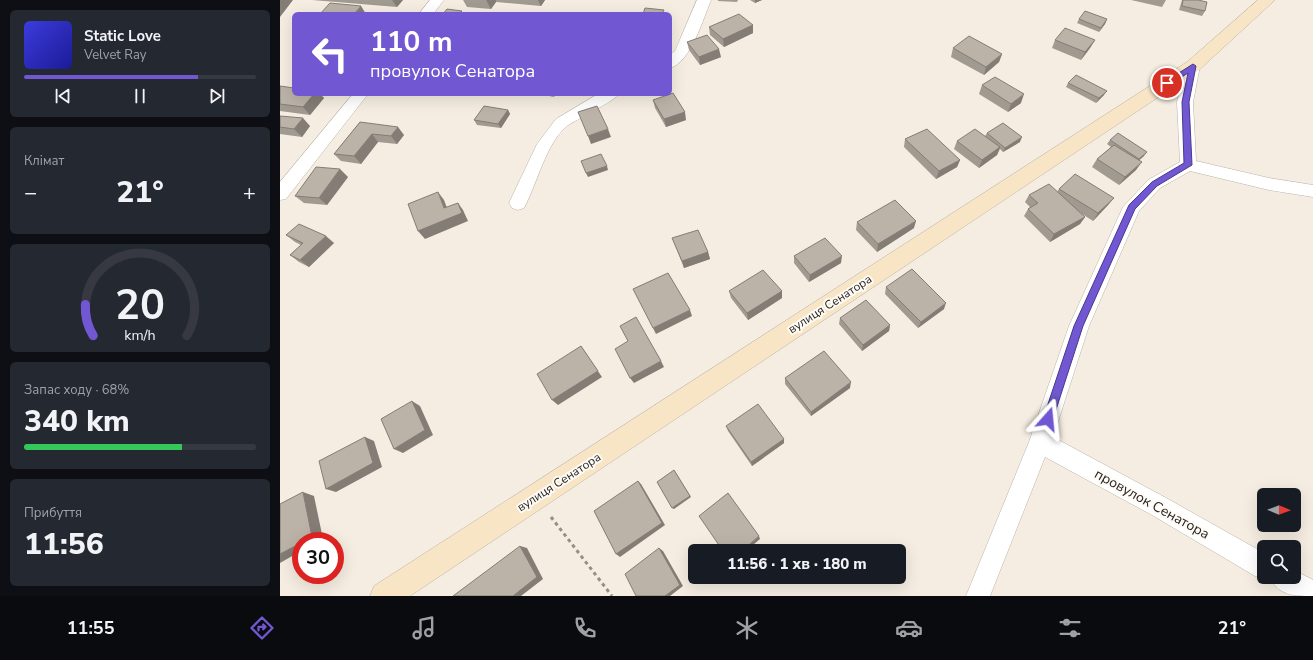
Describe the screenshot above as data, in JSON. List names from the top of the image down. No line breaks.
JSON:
{"streets":{"street":["вулиця Сенатора","провулок Сенатора"]},"north":"right","page":{"turn":["110 m","провулок Сенатора"],"song":["Static Love","Velvet Ray"],"tile":["Клімат",["Запас ходу · 68%","340 km"],["Прибуття","11:56"]],"heat":["−","21°","+"],"limit":"30","trip":"11:56 · 1 хв · 180 m","tabs":["11:55","21°"],"gauge":["20","km/h"]}}
